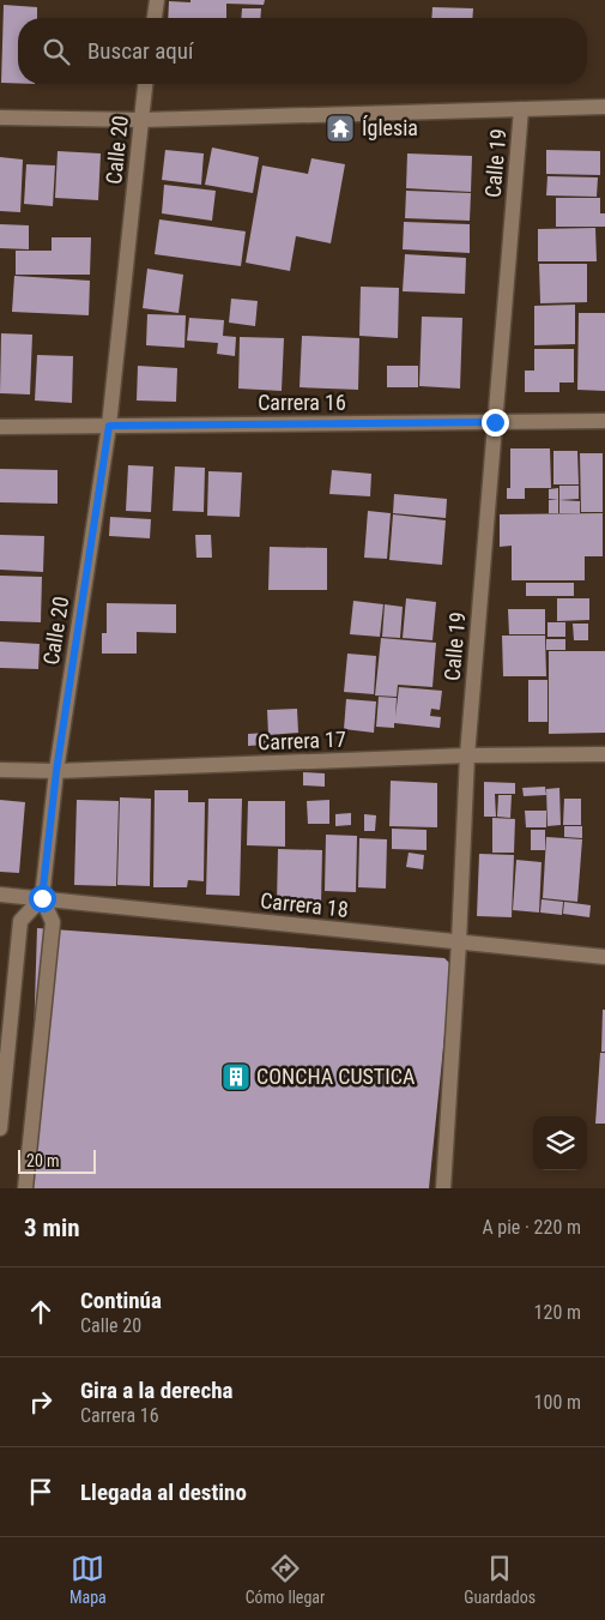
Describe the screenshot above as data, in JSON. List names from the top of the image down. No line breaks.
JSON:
{"streets":{"street":["Calle 20","Calle 19","Carrera 16","Carrera 17","Carrera 18"]},"crossings":[["Calle 20","Carrera 16"],["Calle 20","Carrera 17"],["Calle 20","Carrera 18"],["Calle 19","Carrera 16"],["Calle 19","Carrera 17"],["Calle 19","Carrera 18"]],"places":{"temple":["Íglesia"],"building":["CONCHA CUSTICA"]},"scale_bar":"20 m","page":{"search":"Buscar aquí","scale":"20 m","heading":["3 min","A pie · 220 m"],"list":[["Continúa","Calle 20","120 m"],["Gira a la derecha","Carrera 16","100 m"],"Llegada al destino"],"nav":["Mapa","Cómo llegar","Guardados"]}}
